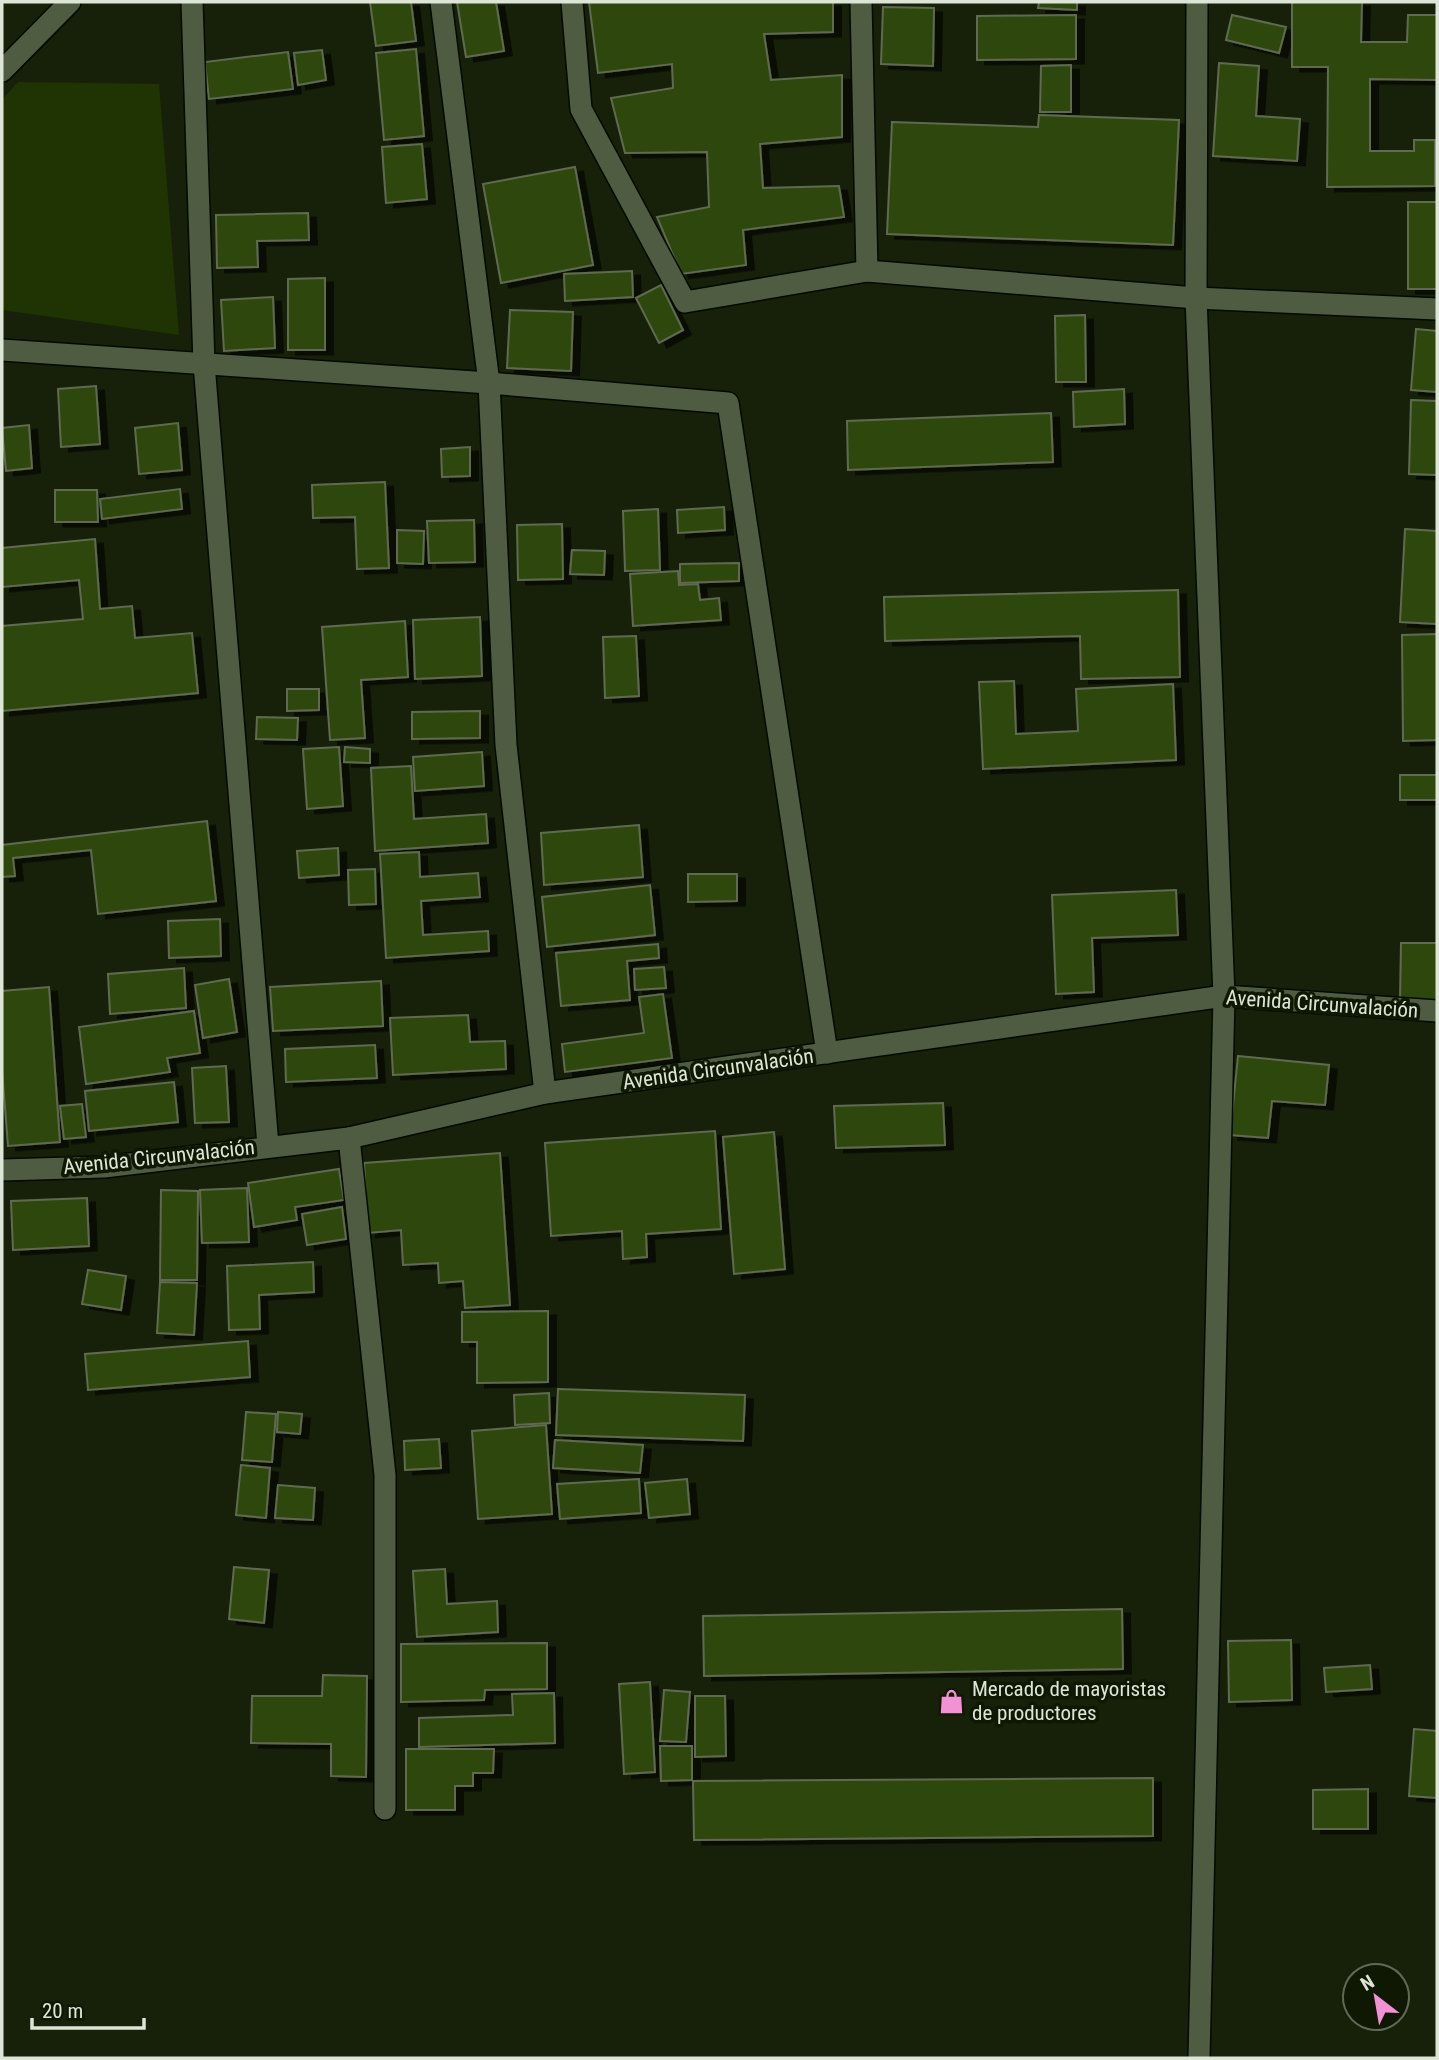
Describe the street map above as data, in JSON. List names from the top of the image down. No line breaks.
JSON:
{"streets":{"street":["Avenida Circunvalación"]},"places":{"shop":["Mercado de mayoristas de productores"]},"scale_bar":"20 m","north":"top left"}
